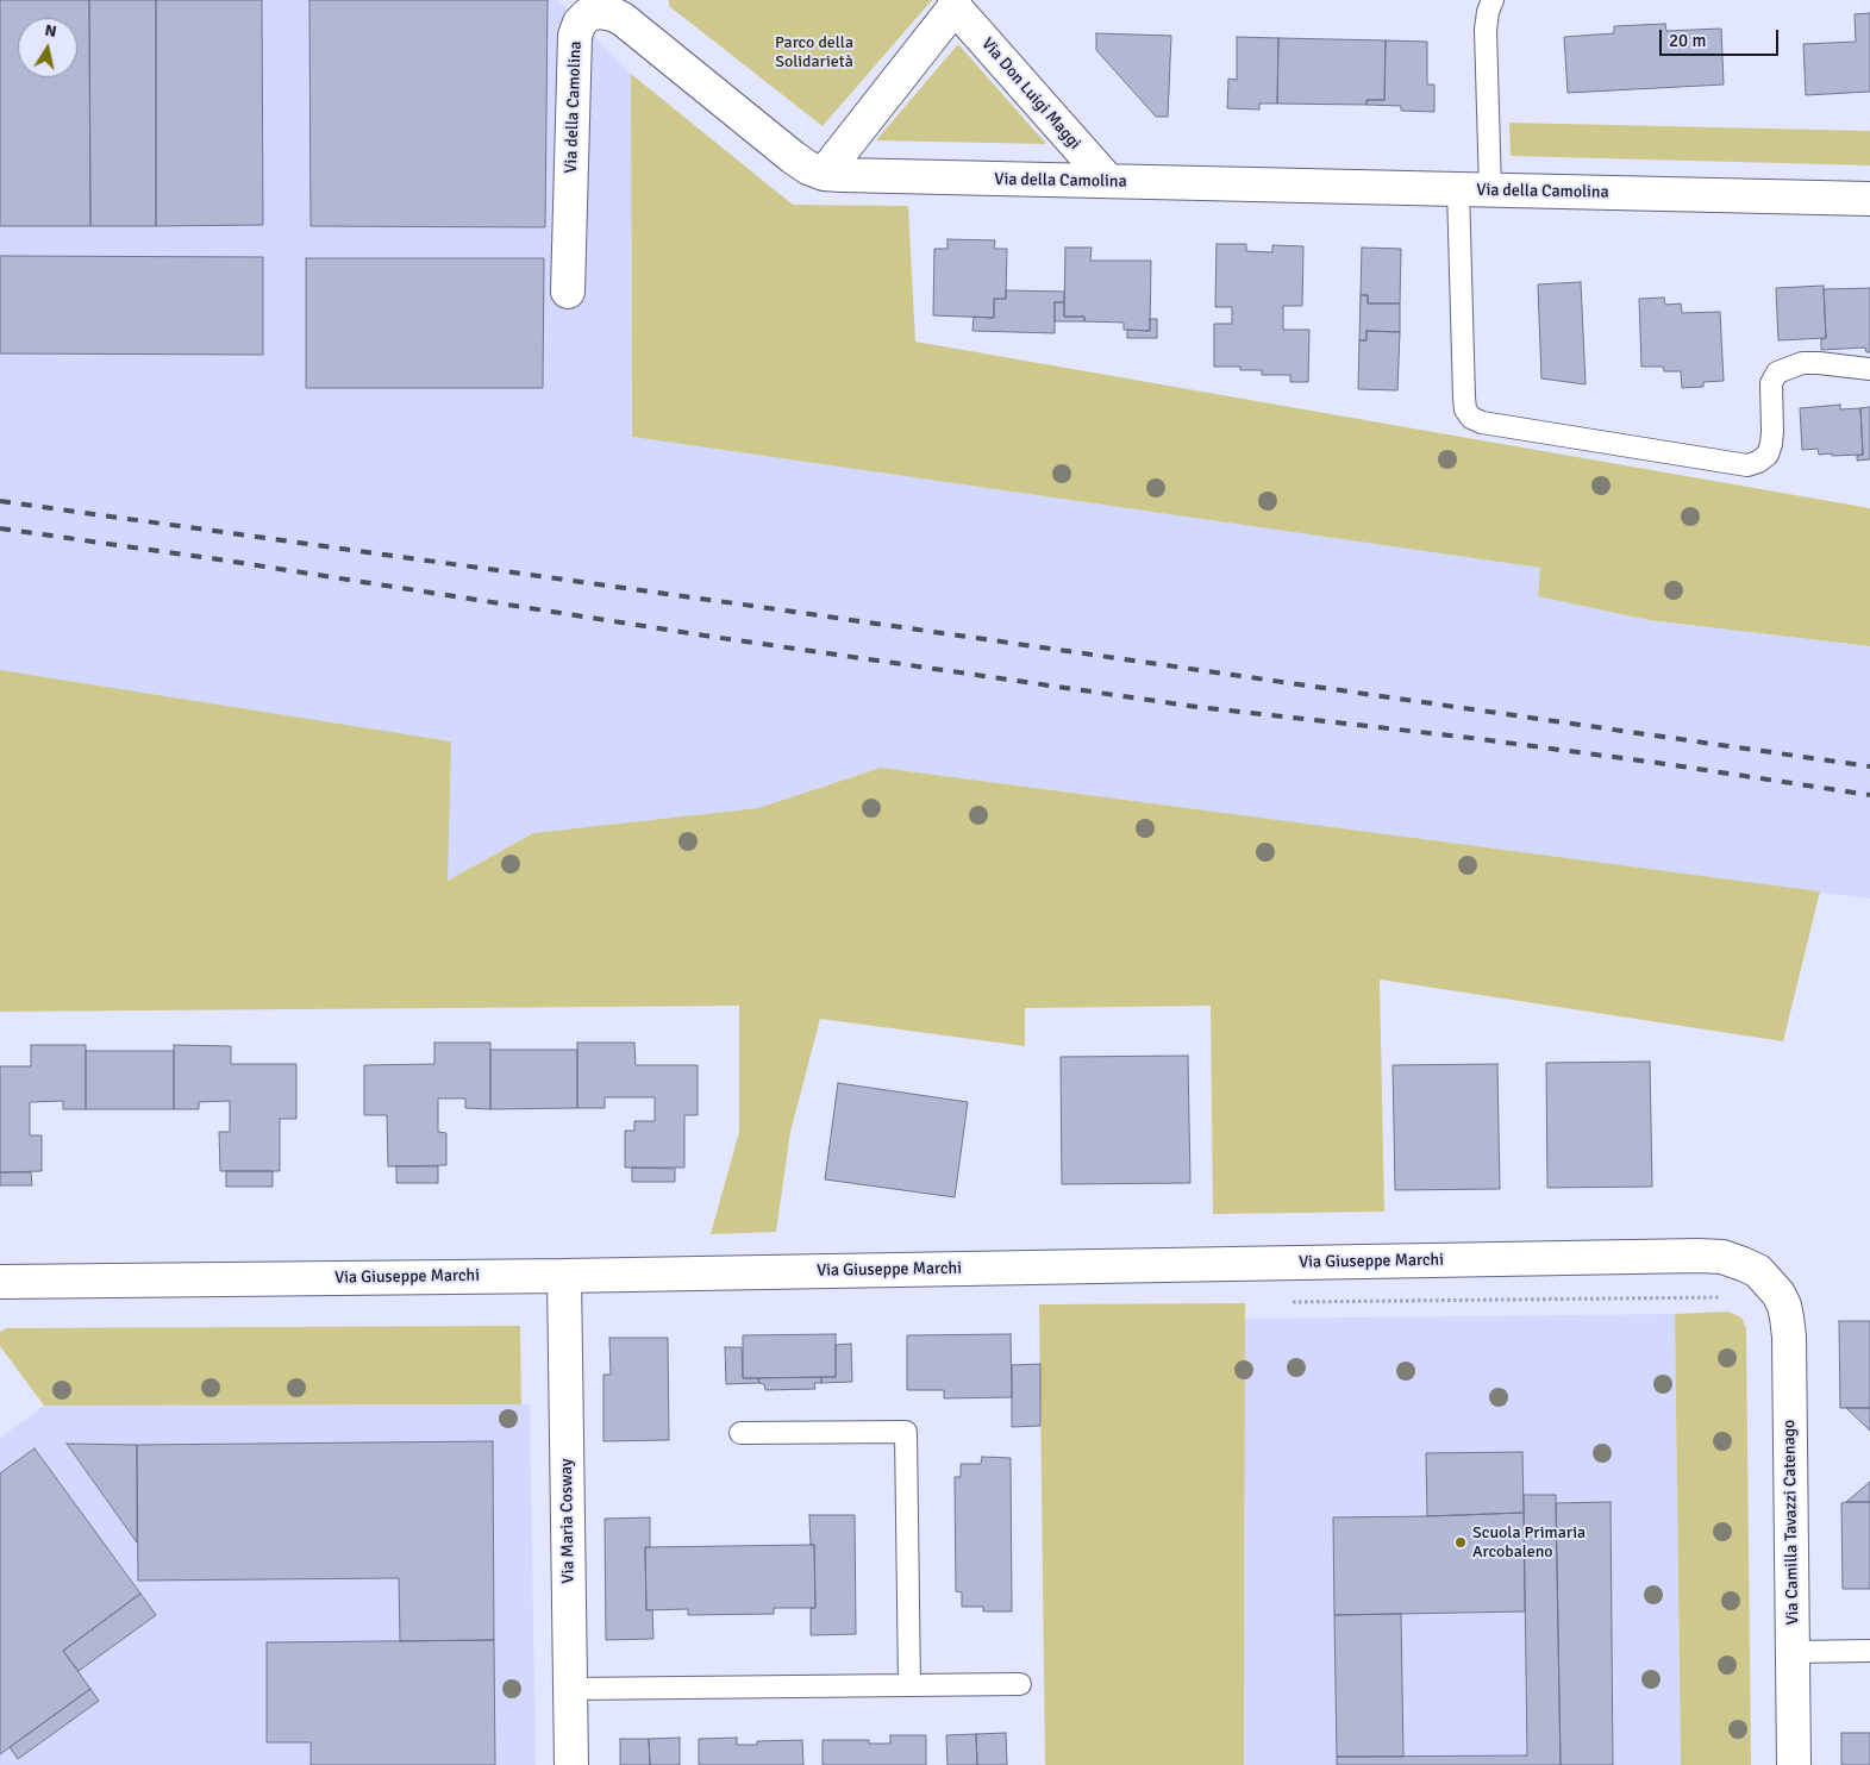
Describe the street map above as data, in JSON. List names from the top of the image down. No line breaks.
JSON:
{"streets":{"street":["Via Don Luigi Maggi","Via della Camolina","Via Giuseppe Marchi","Via Maria Cosway","Via Camilla Tavazzi Catenago"]},"crossings":[["Via Don Luigi Maggi","Via della Camolina"],["Via Giuseppe Marchi","Via Maria Cosway"],["Via Giuseppe Marchi","Via Camilla Tavazzi Catenago"]],"parks":["Parco della Solidarietà"],"places":["Scuola Primaria Arcobaleno"],"scale_bar":"20 m","north":"top"}
